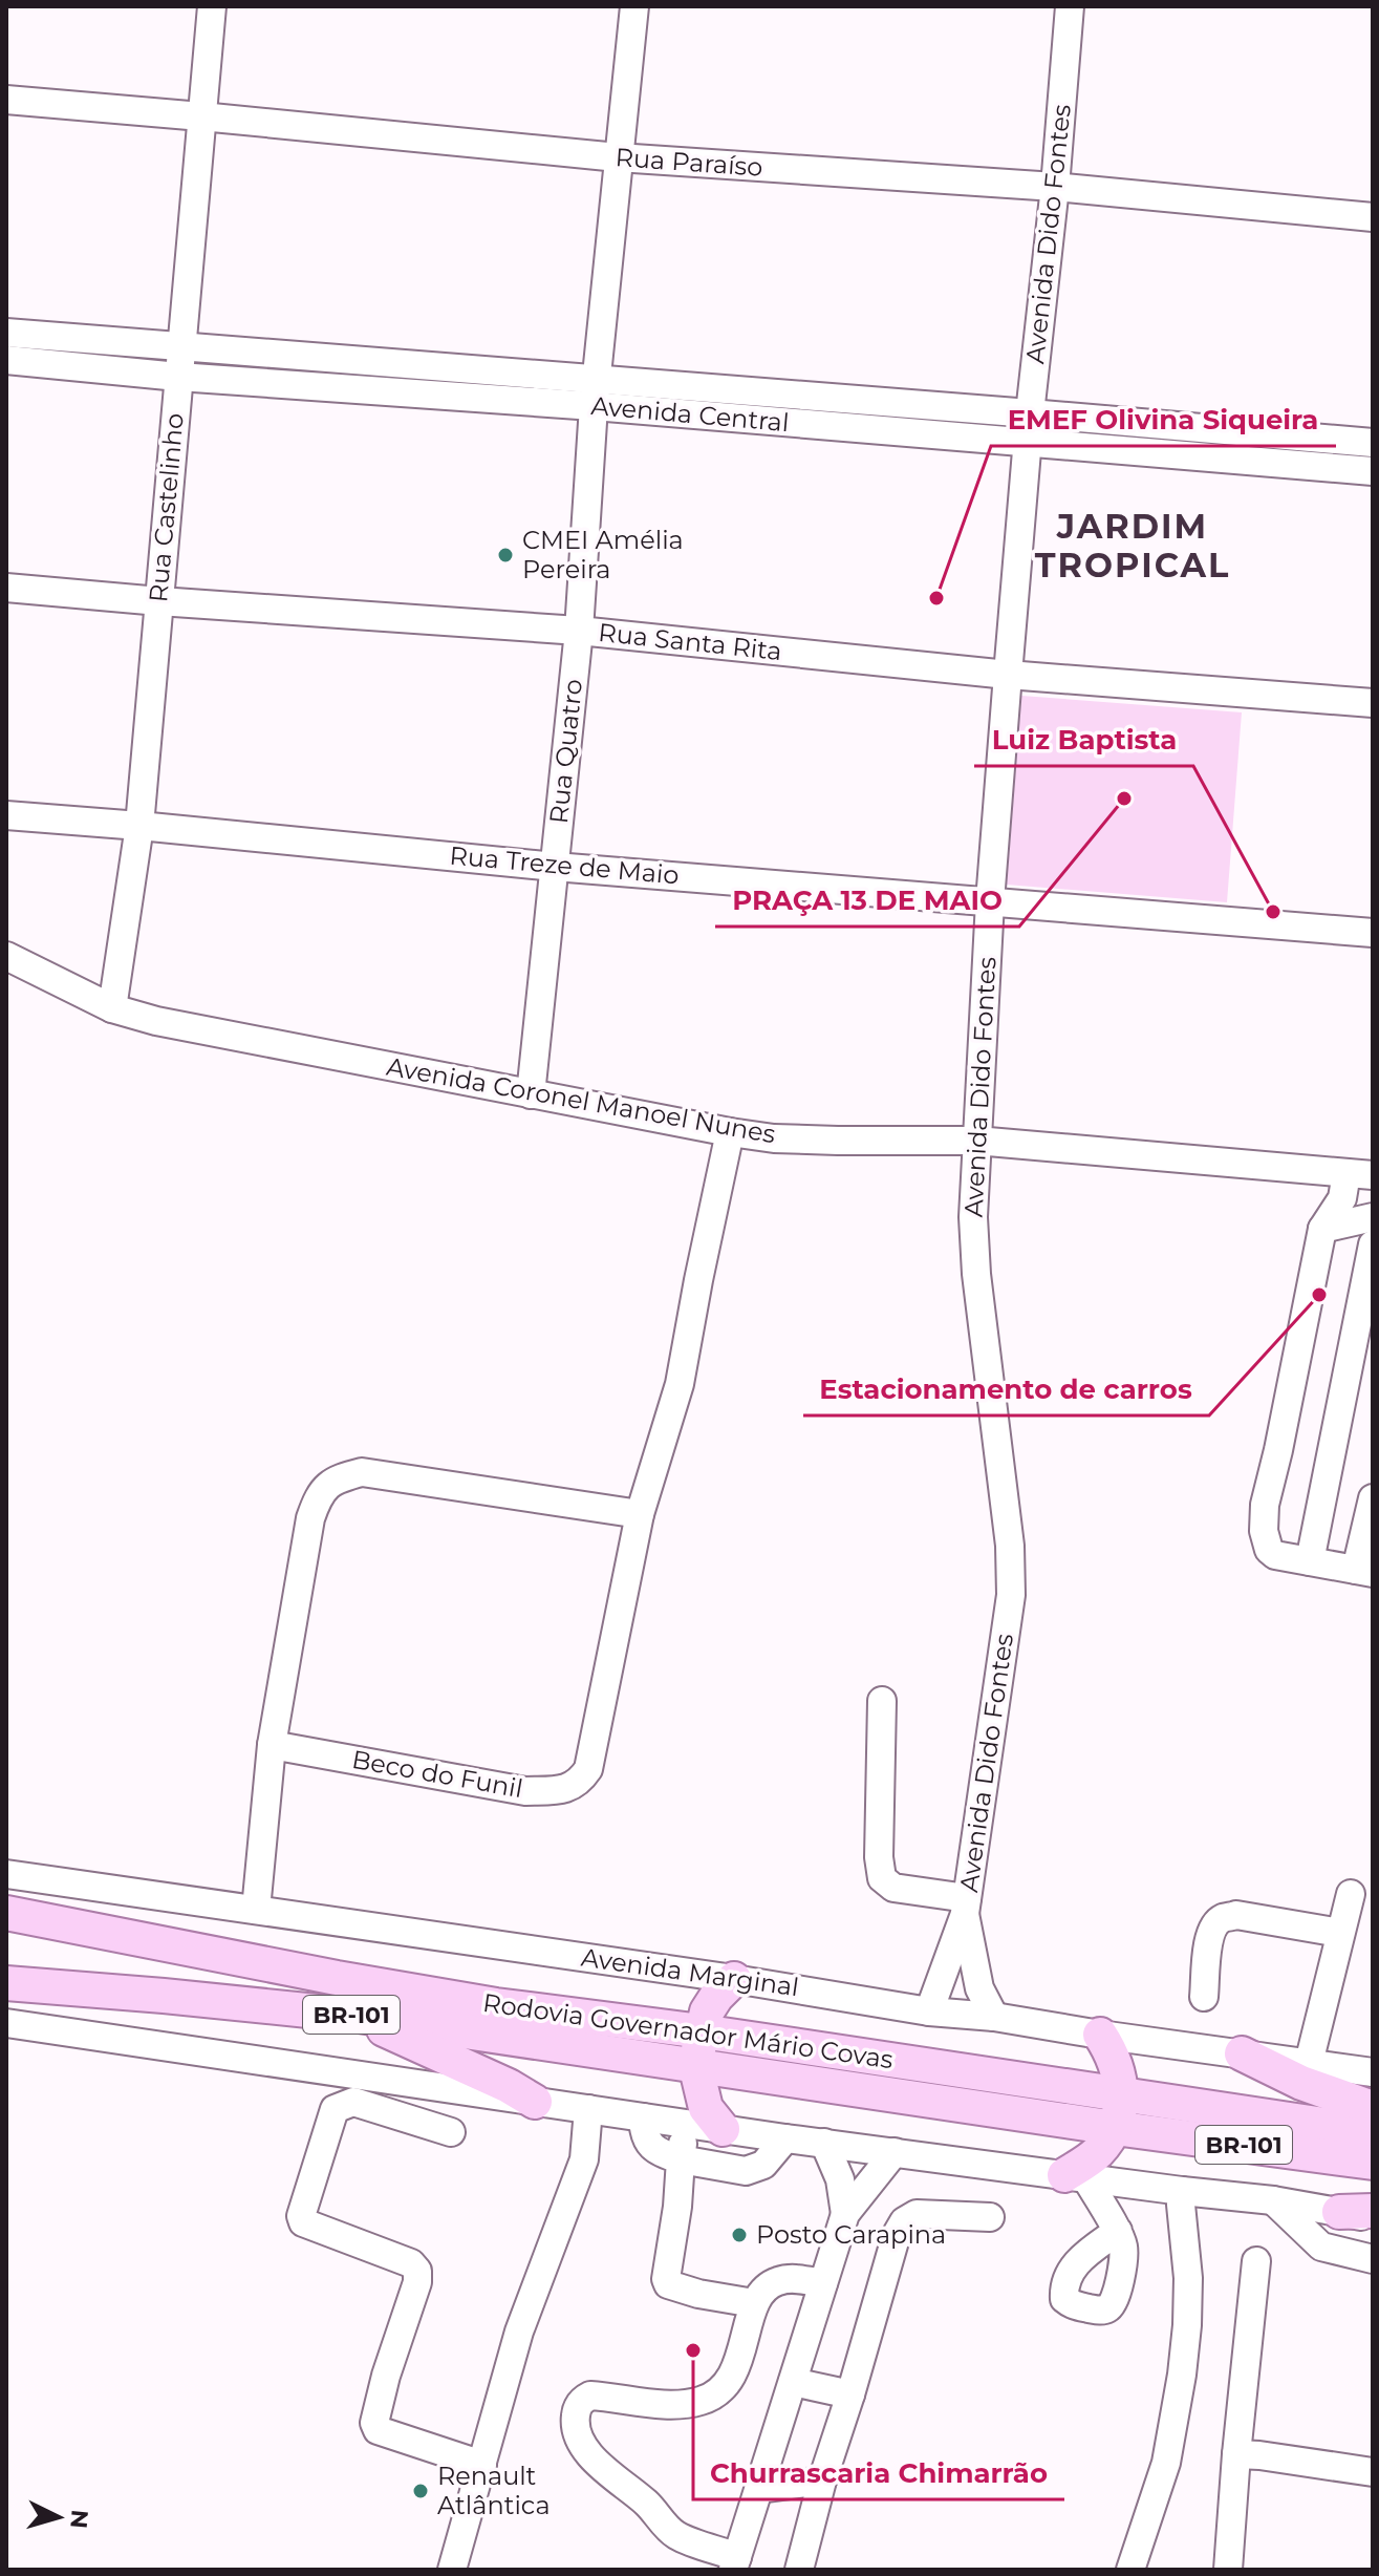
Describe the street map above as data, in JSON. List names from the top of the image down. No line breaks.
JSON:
{"streets":{"main road":["BR-101","Rodovia Governador Mário Covas"],"street":["Rua Paraíso","Avenida Dido Fontes","Avenida Central","Rua Castelinho","Rua Santa Rita","Rua Quatro","Rua Treze de Maio","Avenida Coronel Manoel Nunes","Beco do Funil","Avenida Marginal"]},"crossings":[["Rua Paraíso","Avenida Dido Fontes"],["Rua Paraíso","Rua Castelinho"],["Rua Paraíso","Rua Quatro"],["Avenida Dido Fontes","Avenida Central"],["Avenida Dido Fontes","Rua Santa Rita"],["Avenida Dido Fontes","Rua Treze de Maio"],["Avenida Dido Fontes","Avenida Coronel Manoel Nunes"],["Avenida Dido Fontes","Avenida Marginal"],["Avenida Central","Rua Castelinho"],["Avenida Central","Rua Quatro"],["Rua Castelinho","Rua Santa Rita"],["Rua Castelinho","Rua Treze de Maio"],["Rua Castelinho","Avenida Coronel Manoel Nunes"],["Rua Santa Rita","Rua Quatro"],["Rua Quatro","Rua Treze de Maio"],["Rua Quatro","Avenida Coronel Manoel Nunes"],["Avenida Coronel Manoel Nunes","Beco do Funil"]],"districts":["JARDIM TROPICAL"],"places":["CMEI Amélia Pereira","EMEF Olivina Siqueira","PRAÇA 13 DE MAIO","Luiz Baptista","Estacionamento de carros","Posto Carapina","Churrascaria Chimarrão","Renault Atlântica"],"north":"right"}
